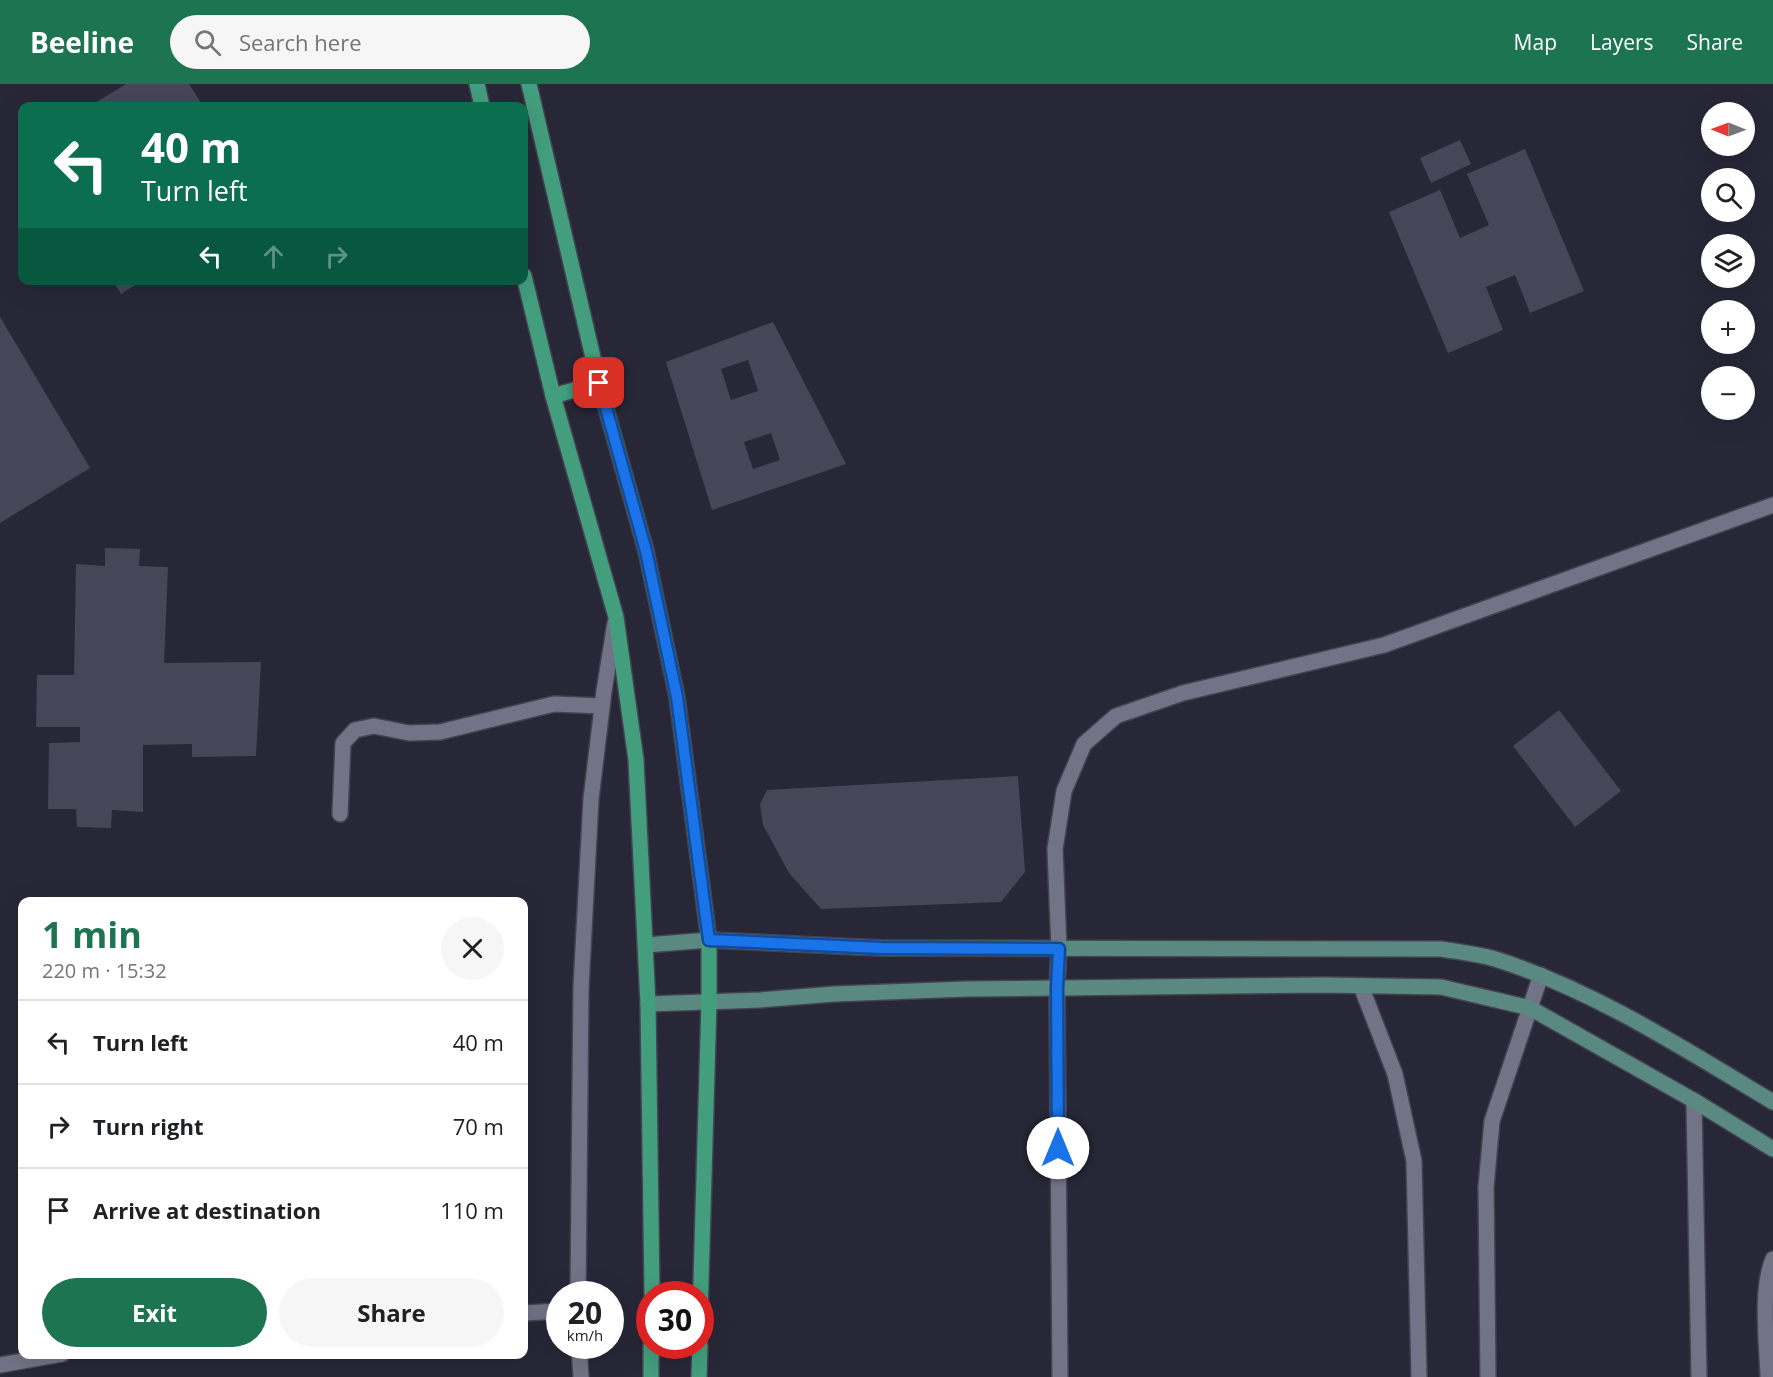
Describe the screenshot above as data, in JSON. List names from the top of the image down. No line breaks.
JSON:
{"north":"left","page":{"header":"Beeline","search":"Search here","nav":["Map","Layers","Share"],"map_buttons":["+","−"],"turn":["40 m","Turn left"],"heading":["1 min","220 m · 15:32"],"list":[{"name":"Turn left","value":"40 m"},{"name":"Turn right","value":"70 m"},{"name":"Arrive at destination","value":"110 m"}],"buttons":["Exit","Share"],"speed":"20 km/h","limit":"30"}}
